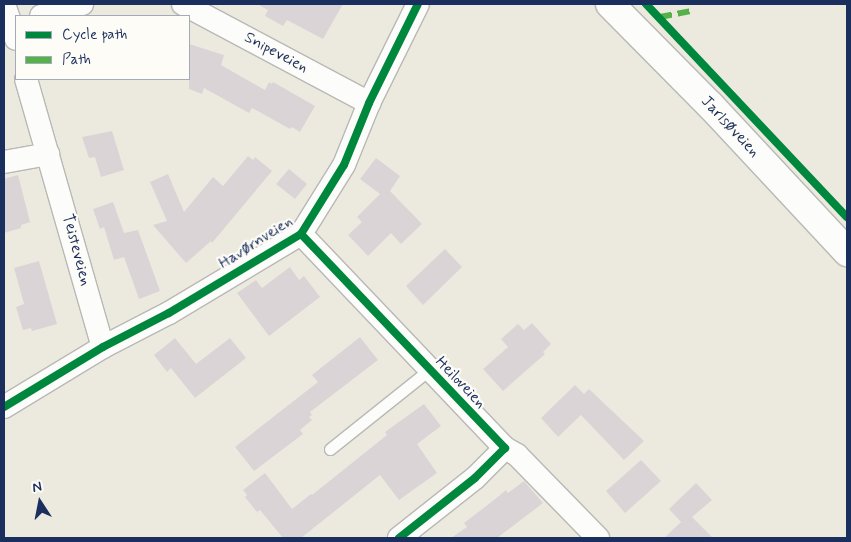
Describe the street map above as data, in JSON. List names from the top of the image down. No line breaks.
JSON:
{"streets":{"street":["Snipeveien","Jarlsøveien","Havørnveien","Teisteveien","Heiloveien"]},"crossings":[["Snipeveien","Havørnveien"],["Havørnveien","Teisteveien"],["Havørnveien","Heiloveien"]],"legend":["Cycle path","Path"],"north":"top"}
